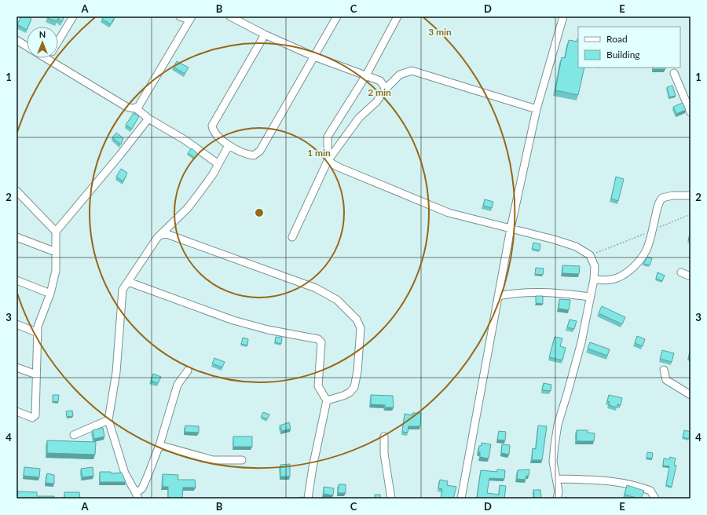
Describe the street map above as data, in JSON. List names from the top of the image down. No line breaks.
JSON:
{"legend":["Road","Building"],"north":"top","grid":{"columns":["A","B","C","D","E"],"rows":["1","2","3","4"]},"rings":["3 min","2 min","1 min"]}
